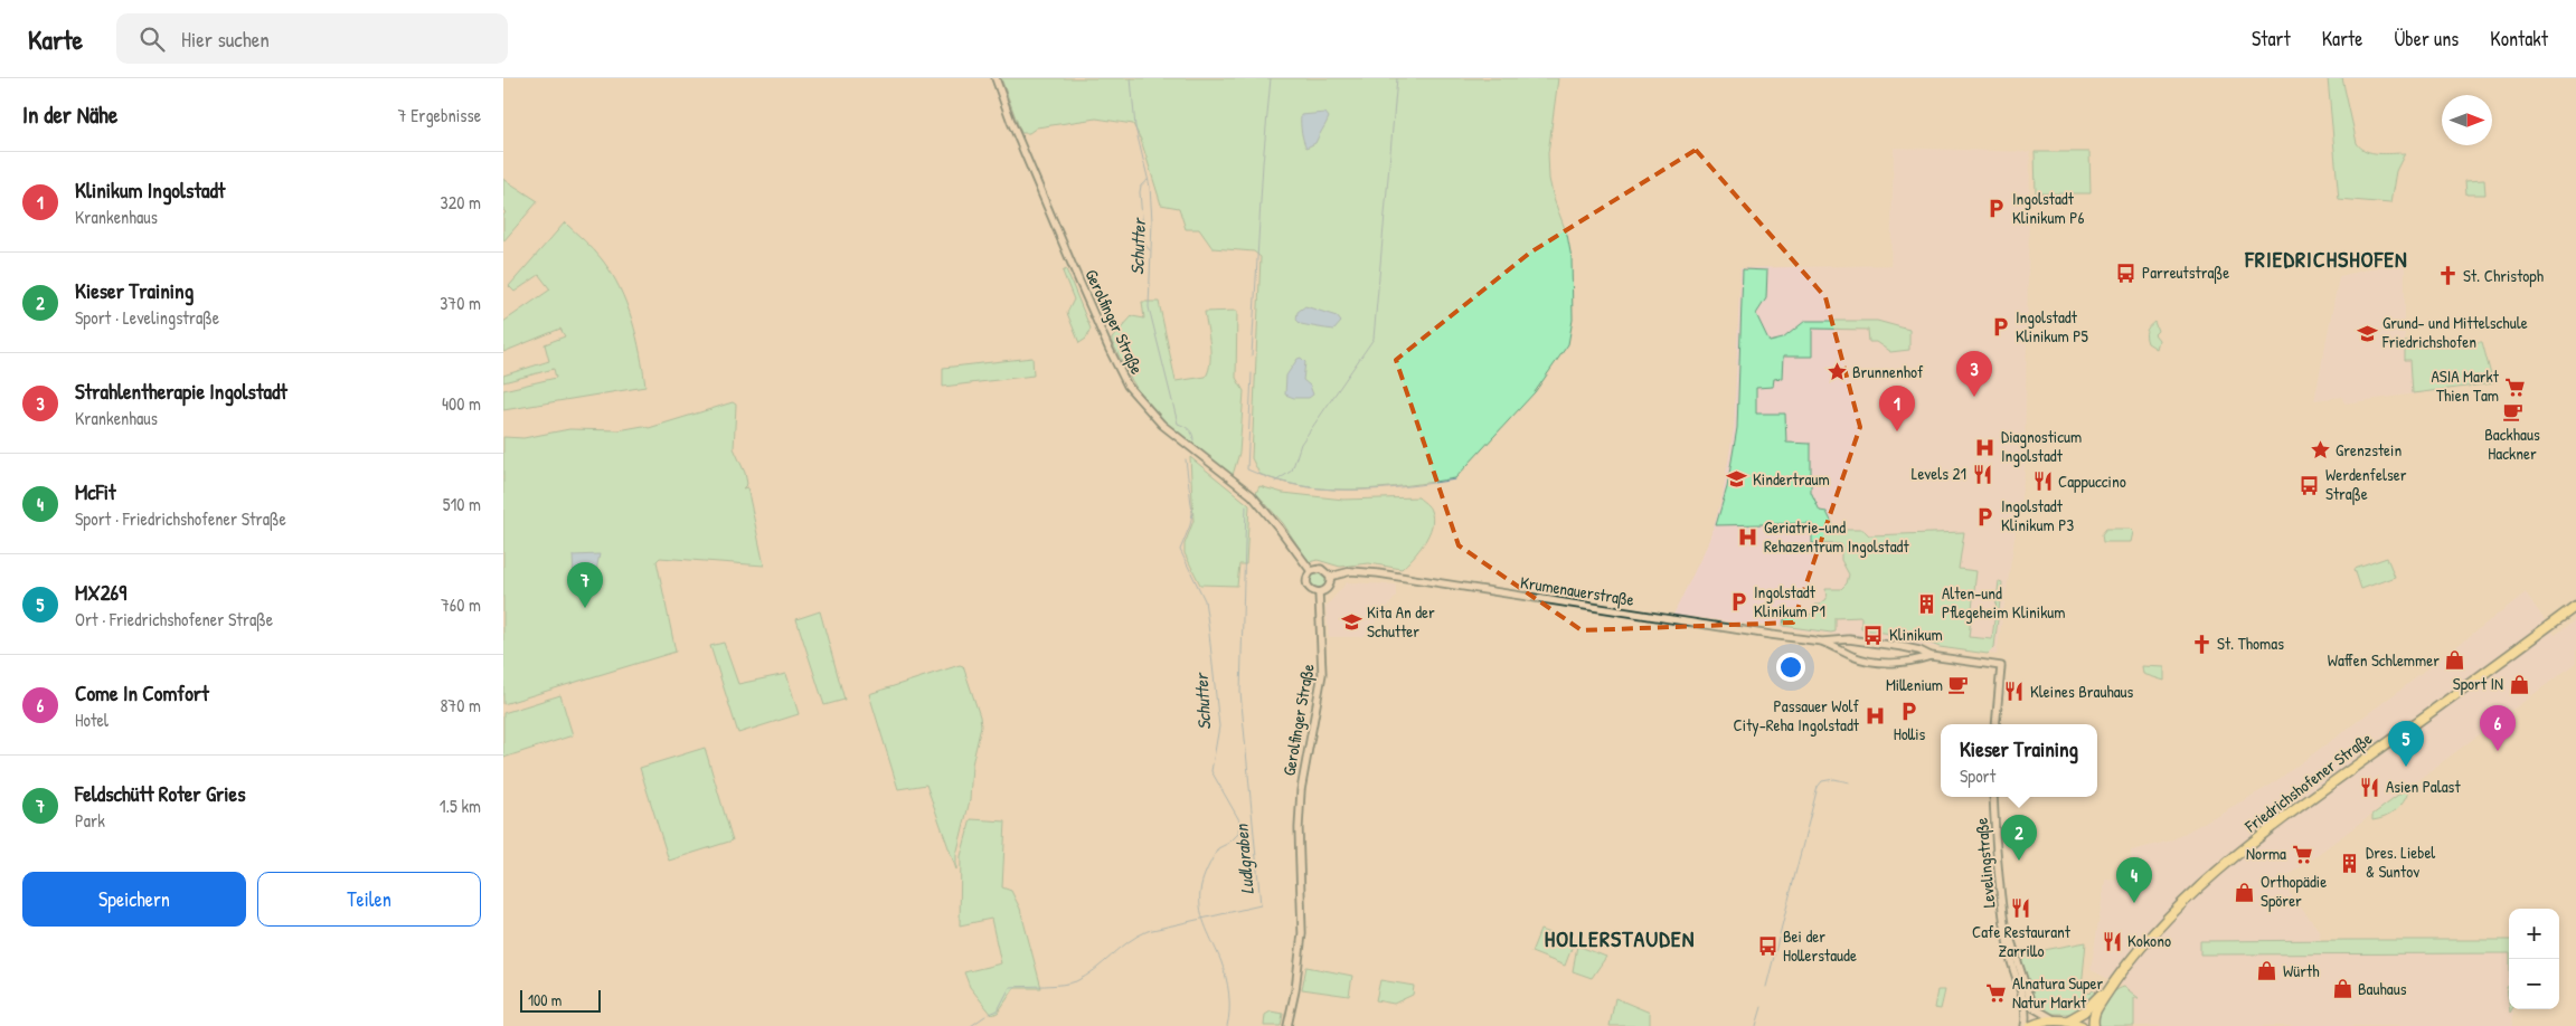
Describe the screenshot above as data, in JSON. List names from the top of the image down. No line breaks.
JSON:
{"streets":{"main road":["Friedrichshofener Straße"],"street":["Gerolfinger Straße","Krumenauerstraße","Levelingstraße"]},"crossings":[["Gerolfinger Straße","Krumenauerstraße"]],"districts":["FRIEDRICHSHOFEN","HOLLERSTAUDEN"],"water":["Schutter","Ludlgraben"],"places":{"parking":["Ingolstadt Klinikum P6","Ingolstadt Klinikum P5","Ingolstadt Klinikum P3","Ingolstadt Klinikum P1","Hollis"],"bus stop":["Parreutstraße","Werdenfelser Straße","Klinikum","Bei der Hollerstaude"],"church":["St. Christoph","St. Thomas"],"school or university":["Grund- und Mittelschule Friedrichshofen","Kindertraum","Kita An der Schutter"],"place":["Brunnenhof","Grenzstein"],"supermarket":["ASIA Markt Thien Tam","Norma","Alnatura Super Natur Markt"],"cafe":["Backhaus Hackner","Millenium"],"hospital":["Diagnosticum Ingolstadt","Geriatrie-und Rehazentrum Ingolstadt","Passauer Wolf City-Reha Ingolstadt"],"restaurant":["Levels 21","Cappuccino","Kleines Brauhaus","Asien Palast","Cafe Restaurant Zarrillo","Kokono"],"building":["Alten-und Pflegeheim Klinikum","Dres. Liebel & Suntov"],"shop":["Waffen Schlemmer","Sport IN","Orthopädie Spörer","Würth","Bauhaus"]},"scale_bar":"100 m","north":"right","page":{"header":"Karte","search":"Hier suchen","nav":["Start","Karte","Über uns","Kontakt"],"heading":["In der Nähe","7 Ergebnisse"],"list":[{"mark":"1","name":"Klinikum Ingolstadt","note":"Krankenhaus","value":"320 m"},{"mark":"2","name":"Kieser Training","note":"Sport · Levelingstraße","value":"370 m"},{"mark":"3","name":"Strahlentherapie Ingolstadt","note":"Krankenhaus","value":"400 m"},{"mark":"4","name":"McFit","note":"Sport · Friedrichshofener Straße","value":"510 m"},{"mark":"5","name":"MX269","note":"Ort · Friedrichshofener Straße","value":"760 m"},{"mark":"6","name":"Come In Comfort","note":"Hotel","value":"870 m"},{"mark":"7","name":"Feldschütt Roter Gries","note":"Park","value":"1.5 km"}],"pins":["3","1","7","6","5","2","4"],"popup":["Kieser Training","Sport"],"buttons":["Speichern","Teilen"],"map_buttons":["+","−"],"scale":"100 m"}}
